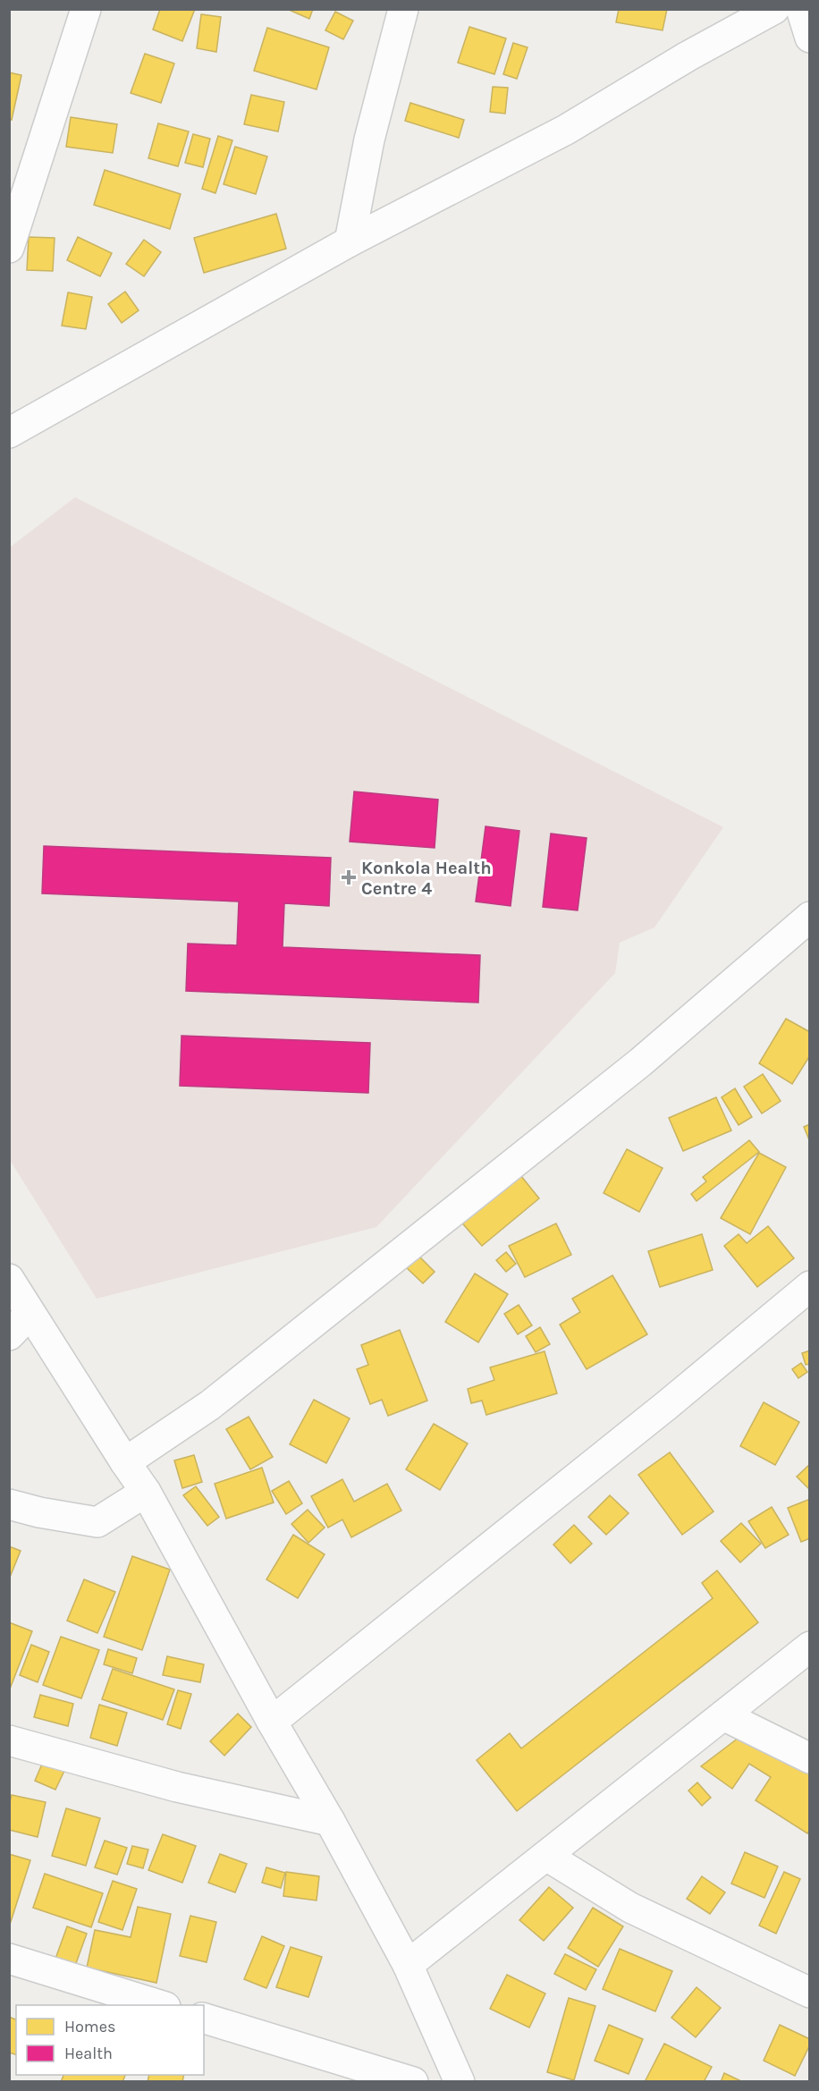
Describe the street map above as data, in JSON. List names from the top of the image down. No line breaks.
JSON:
{"places":{"health":["Konkola Health Centre 4"]},"legend":["Homes","Health"]}
